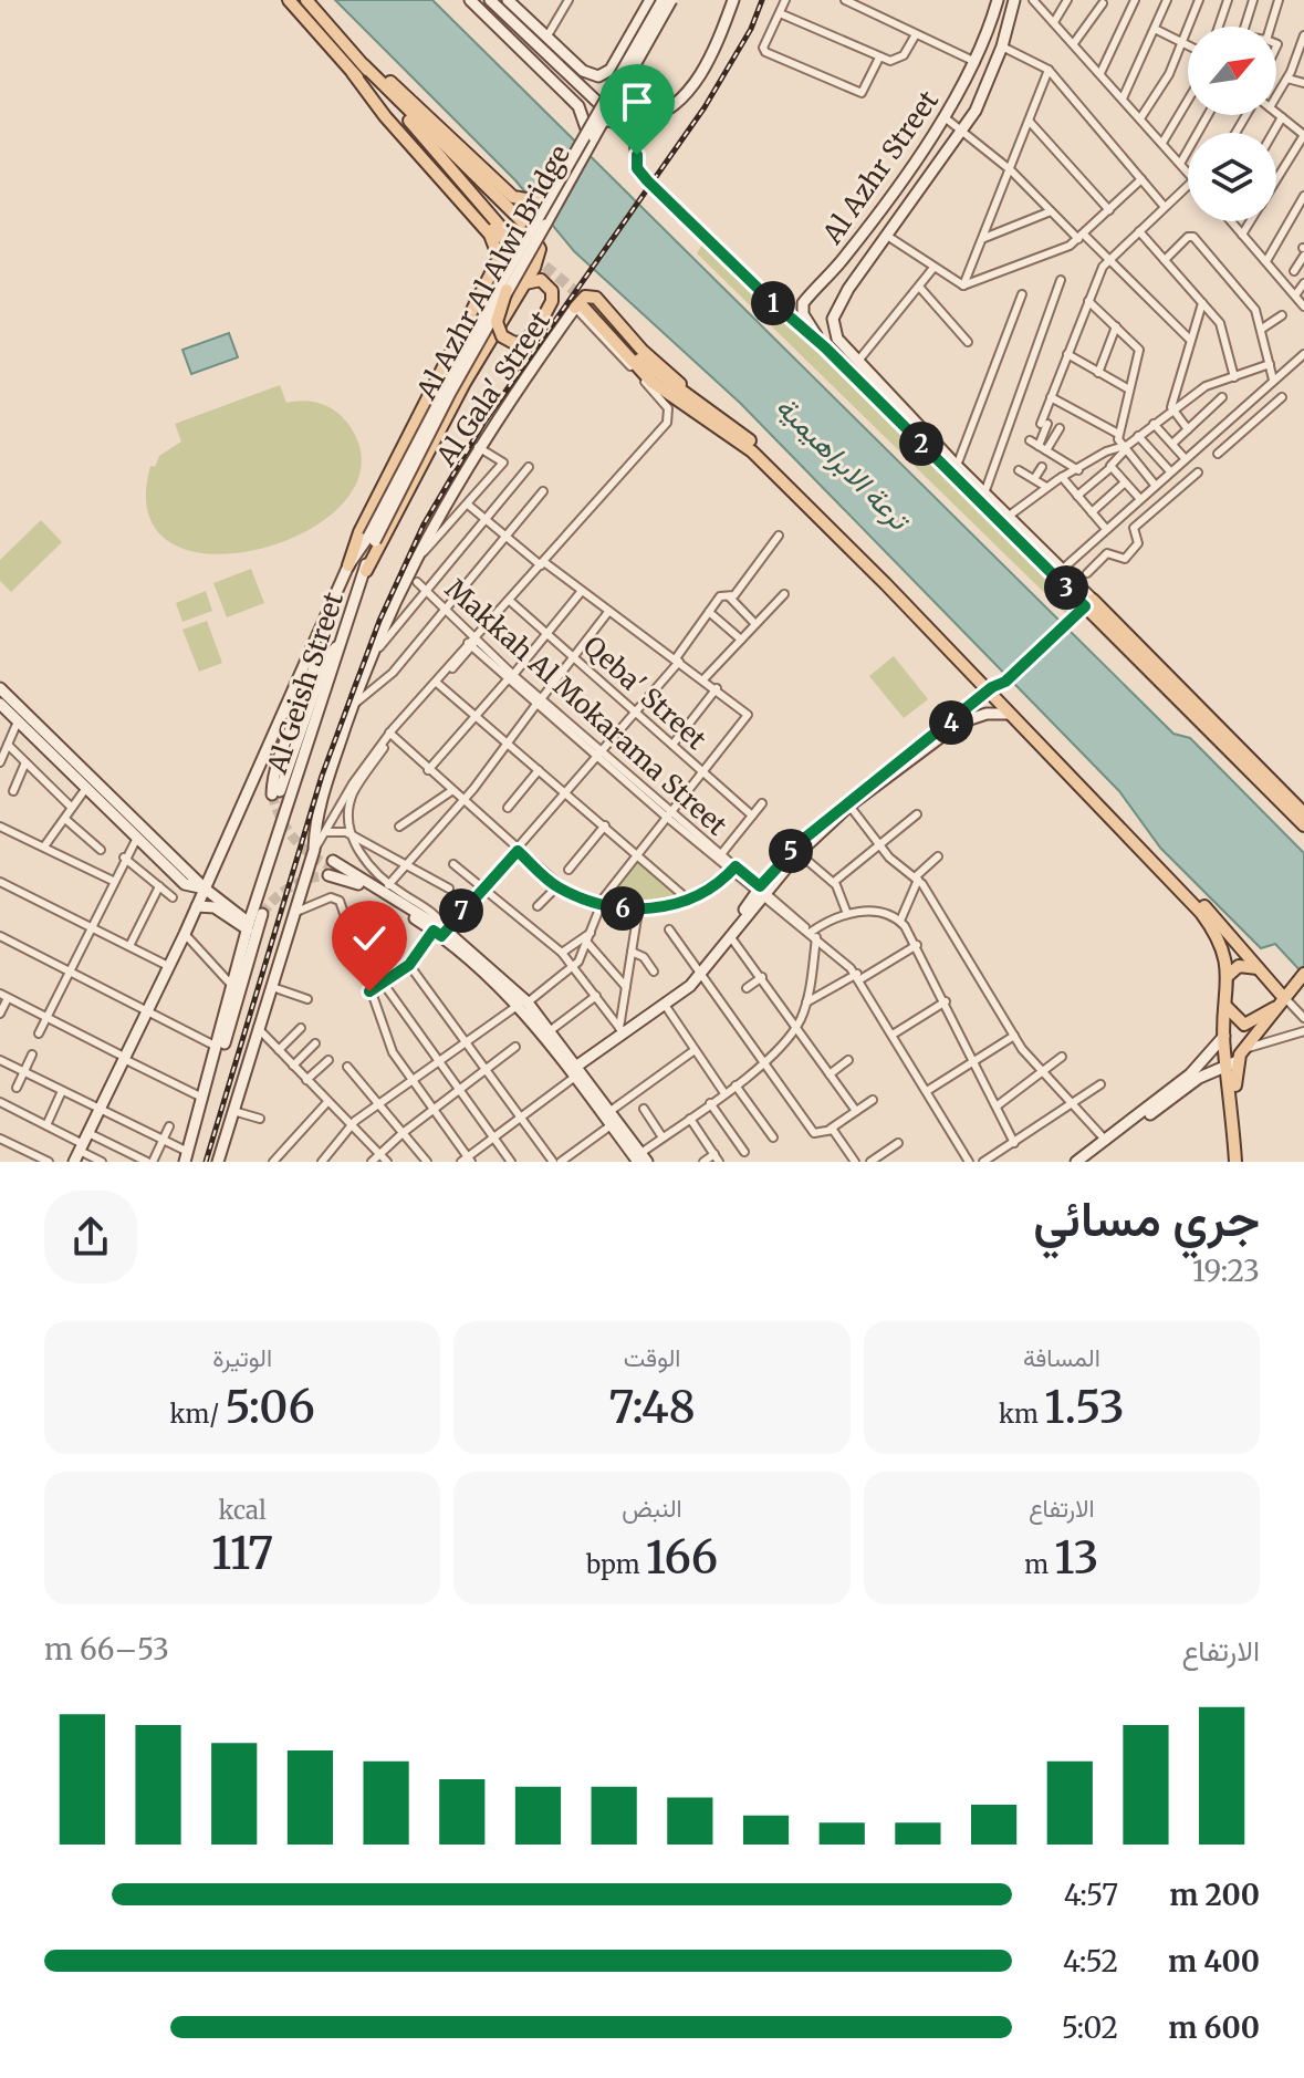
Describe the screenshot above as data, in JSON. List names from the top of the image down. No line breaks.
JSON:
{"streets":{"main road":["Al Azhr Street","Al Azhr Al Alwi Bridge","Al Gala' Street","Al Geish Street"],"street":["Qeba' Street","Makkah Al Mokarama Street"]},"crossings":[["Al Azhr Al Alwi Bridge","Al Geish Street"],["Al Gala' Street","Qeba' Street"],["Al Gala' Street","Makkah Al Mokarama Street"]],"water":["ترعة الابراهيمية"],"north":"top right","page":{"pins":["1","2","3","4","5","6","7"],"heading":["جري مسائي","19:23"],"stats":[["المسافة","1.53 km"],["الوقت","7:48"],["الوتيرة","5:06 /km"],["الارتفاع","13 m"],["النبض","166 bpm"],["kcal","117"]],"chart":["الارتفاع","53–66 m"],"list":[{"name":"200 m","note":"4:57"},{"name":"400 m","note":"4:52"},{"name":"600 m","note":"5:02"}]}}
